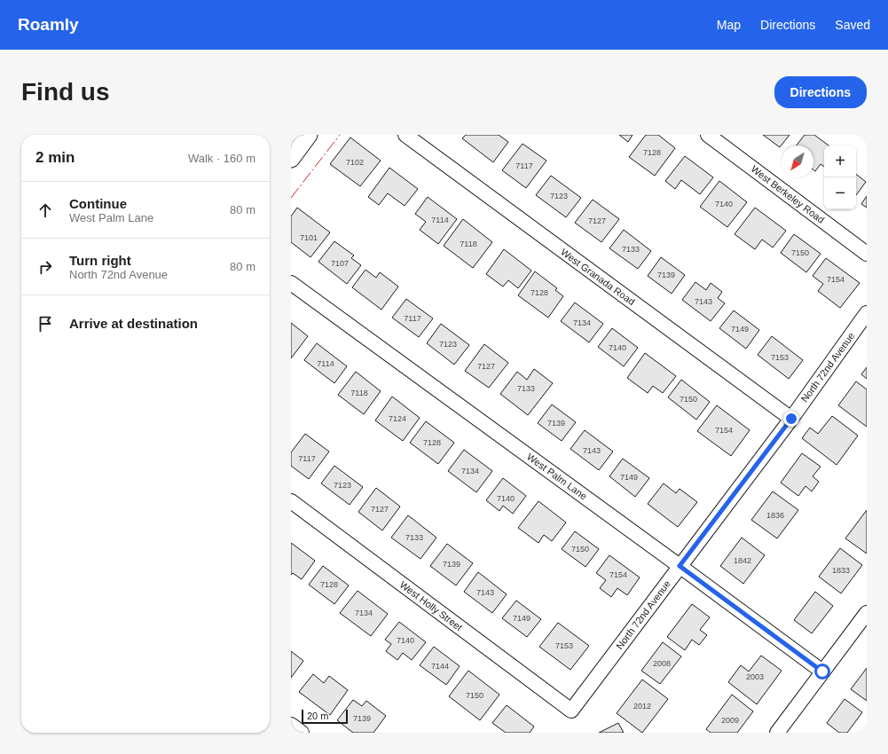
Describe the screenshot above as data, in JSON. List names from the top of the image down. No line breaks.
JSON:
{"streets":{"street":["West Berkeley Road","West Granada Road","North 72nd Avenue","West Palm Lane","West Holly Street"]},"crossings":[["West Granada Road","North 72nd Avenue"],["North 72nd Avenue","West Palm Lane"],["North 72nd Avenue","West Holly Street"]],"house_numbers":["7128","7102","7117","7123","7140","7114","7127","7101","7118","7133","7150","7107","7139","7154","7128","7143","7117","7134","7149","7123","7140","7153","7114","7127","7133","7118","7150","7124","7139","7154","7128","7143","7117","7134","7149","7123","7140","7127","1836","7133","7150","1842","7139","1833","7154","7128","7143","7134","7149","7140","7153","2008","7144","2003","7150","2012","7139","2009"],"scale_bar":"20 m","north":"bottom left","page":{"header":"Roamly","nav":["Map","Directions","Saved"],"buttons":"Directions","title":"Find us","heading":["2 min","Walk · 160 m"],"map_buttons":["+","−"],"list":[["Continue","West Palm Lane","80 m"],["Turn right","North 72nd Avenue","80 m"],"Arrive at destination"],"scale":"20 m"}}
